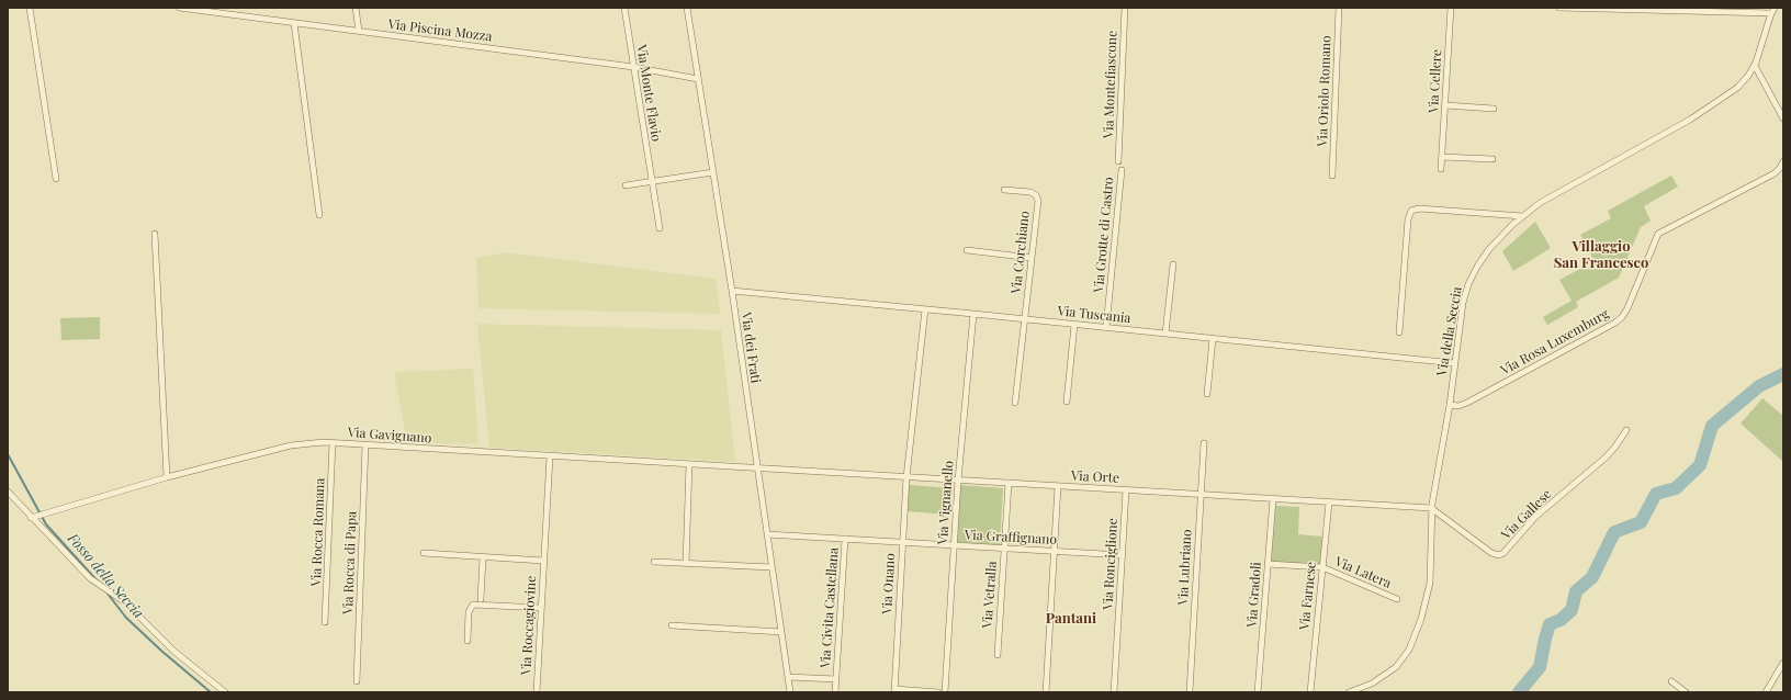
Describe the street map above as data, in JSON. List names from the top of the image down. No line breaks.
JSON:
{"streets":{"street":["Via Piscina Mozza","Via Cellere","Via Montefiascone","Via Oriolo Romano","Via Monte Flavio","Via Grotte di Castro","Via Corchiano","Via Tuscania","Via della Seccia","Via Rosa Luxemburg","Via dei Frati","Via Gavignano","Via Orte","Via Vignanello","Via Gallese","Via Rocca Romana","Via Graffignano","Via Rocca di Papa","Via Ronciglione","Via Lubriano","Via Latera","Via Onano","Via Vetralla","Via Gradoli","Via Farnese","Via Civita Castellana","Via Roccagiovine"]},"crossings":[["Via Piscina Mozza","Via Monte Flavio"],["Via Piscina Mozza","Via dei Frati"],["Via Grotte di Castro","Via Tuscania"],["Via Corchiano","Via Tuscania"],["Via Tuscania","Via della Seccia"],["Via Tuscania","Via dei Frati"],["Via Tuscania","Via Vignanello"],["Via Tuscania","Via Onano"],["Via della Seccia","Via Rosa Luxemburg"],["Via della Seccia","Via Orte"],["Via della Seccia","Via Gallese"],["Via dei Frati","Via Gavignano"],["Via dei Frati","Via Orte"],["Via dei Frati","Via Graffignano"],["Via dei Frati","Via Civita Castellana"],["Via Gavignano","Via Orte"],["Via Gavignano","Via Rocca Romana"],["Via Gavignano","Via Rocca di Papa"],["Via Gavignano","Via Roccagiovine"],["Via Orte","Via Vignanello"],["Via Orte","Via Gallese"],["Via Orte","Via Ronciglione"],["Via Orte","Via Lubriano"],["Via Orte","Via Onano"],["Via Orte","Via Vetralla"],["Via Orte","Via Gradoli"],["Via Orte","Via Farnese"],["Via Vignanello","Via Graffignano"],["Via Graffignano","Via Ronciglione"],["Via Graffignano","Via Onano"],["Via Graffignano","Via Vetralla"],["Via Graffignano","Via Civita Castellana"],["Via Latera","Via Gradoli"],["Via Latera","Via Farnese"]],"districts":["Villaggio San Francesco","Pantani"],"water":["Fosso della Seccia"]}
